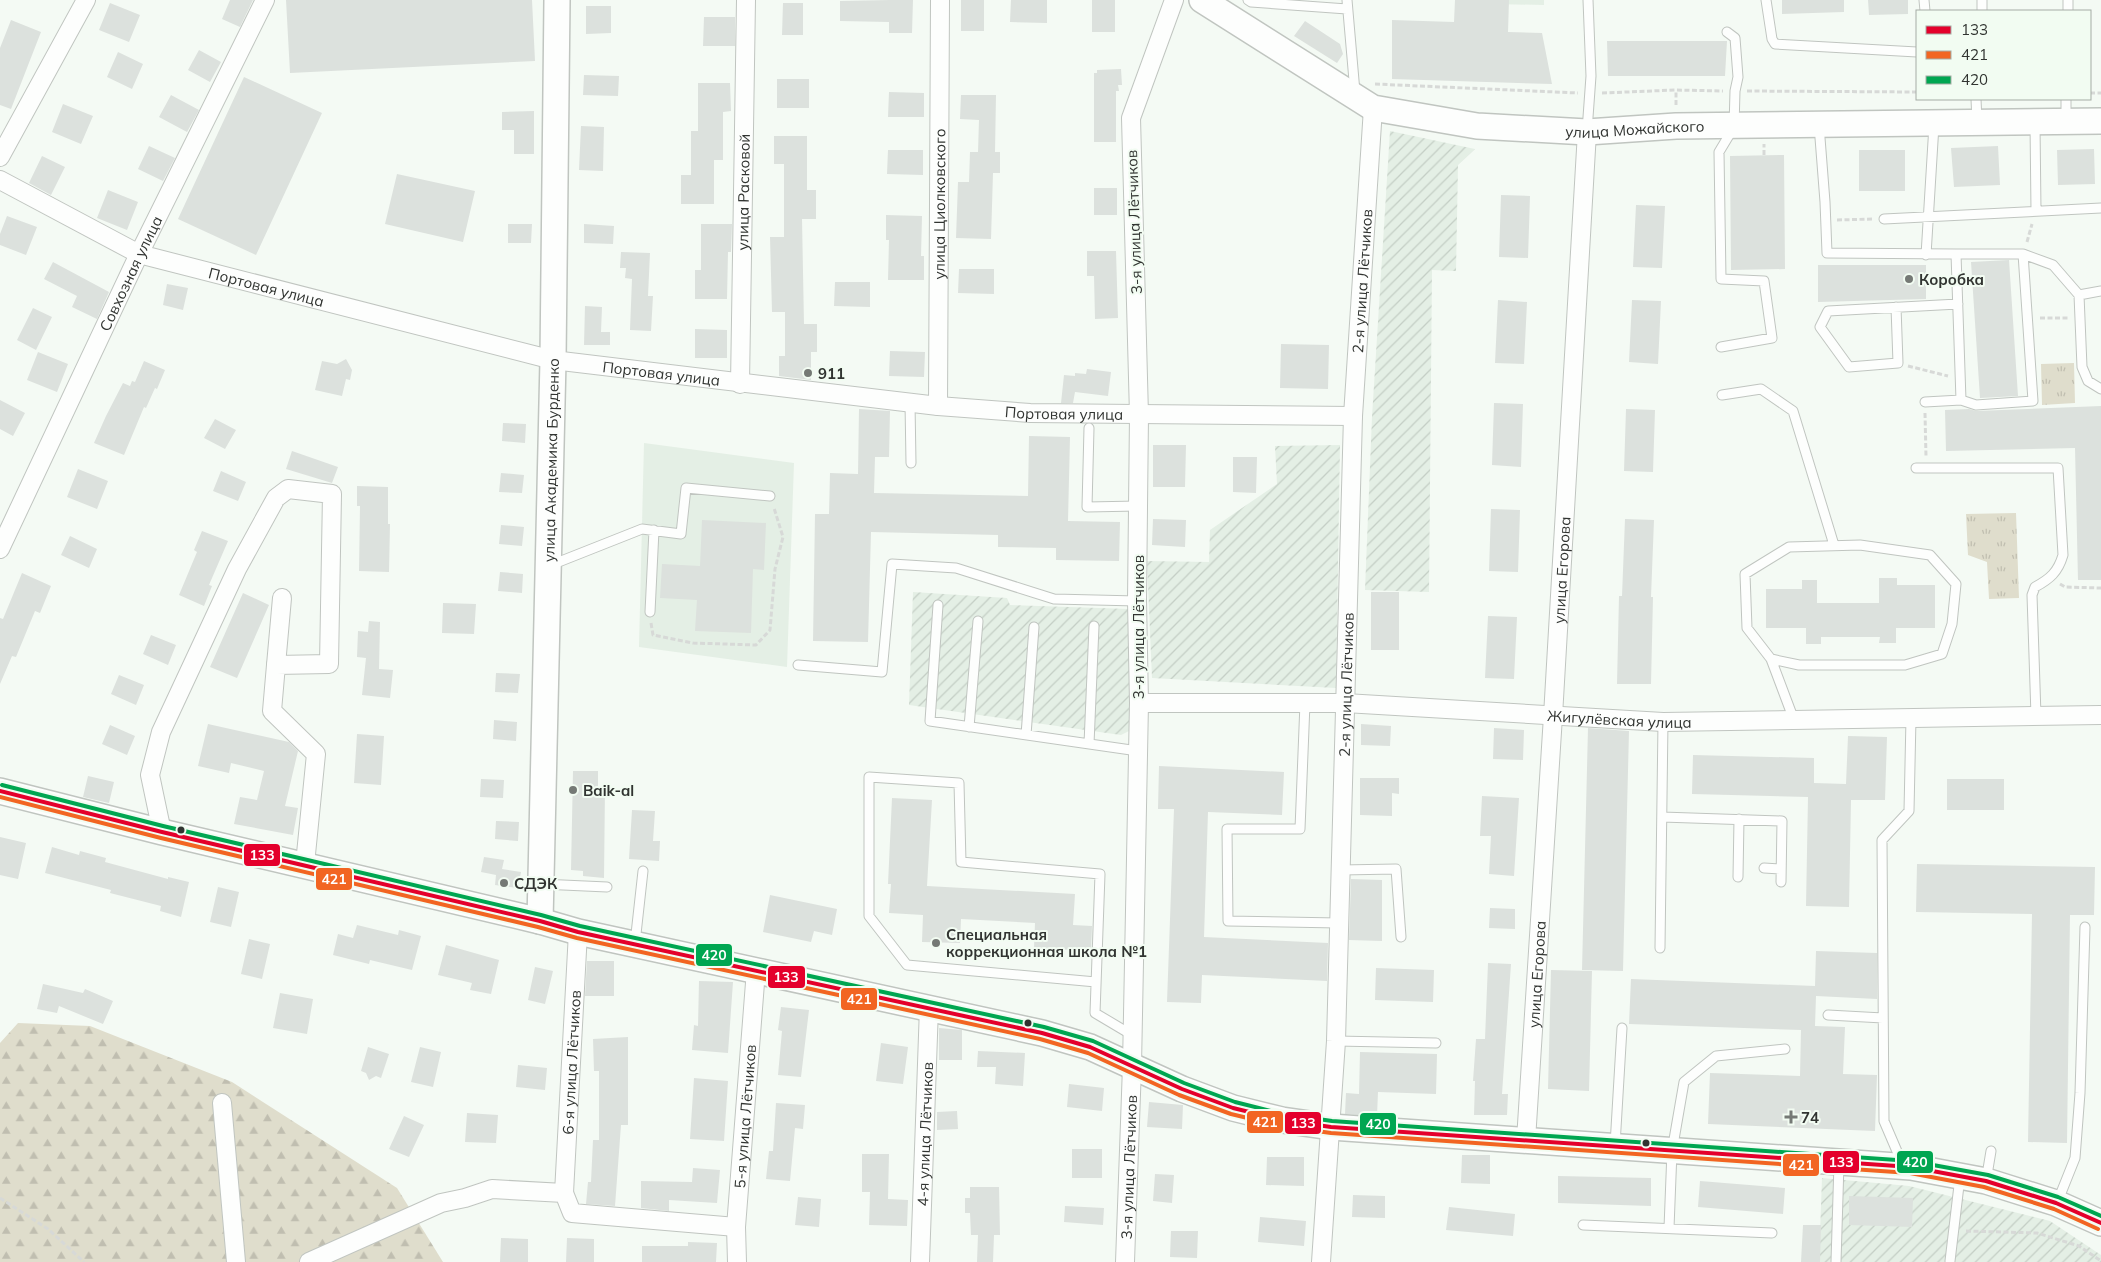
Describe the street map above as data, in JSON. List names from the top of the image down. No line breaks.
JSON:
{"streets":{"main road":["улица Можайского","улица Академика Бурденко"],"street":["улица Расковой","улица Циолковского","3-я улица Лётчиков","Совхозная улица","2-я улица Лётчиков","Портовая улица","улица Егорова","Жигулёвская улица","6-я улица Лётчиков","5-я улица Лётчиков","4-я улица Лётчиков"]},"crossings":[["улица Можайского","2-я улица Лётчиков"],["улица Можайского","улица Егорова"],["улица Расковой","Портовая улица"],["улица Циолковского","Портовая улица"],["3-я улица Лётчиков","Портовая улица"],["3-я улица Лётчиков","Жигулёвская улица"],["Совхозная улица","Портовая улица"],["2-я улица Лётчиков","Портовая улица"],["2-я улица Лётчиков","Жигулёвская улица"],["Портовая улица","улица Академика Бурденко"],["улица Егорова","Жигулёвская улица"]],"places":{"other":["Коробка","911","Baik-al","СДЭК","Специальная коррекционная школа №1"],"health":["74"]},"lines":["transit line 420","transit line 133","transit line 421"],"legend":["133","421","420"]}
